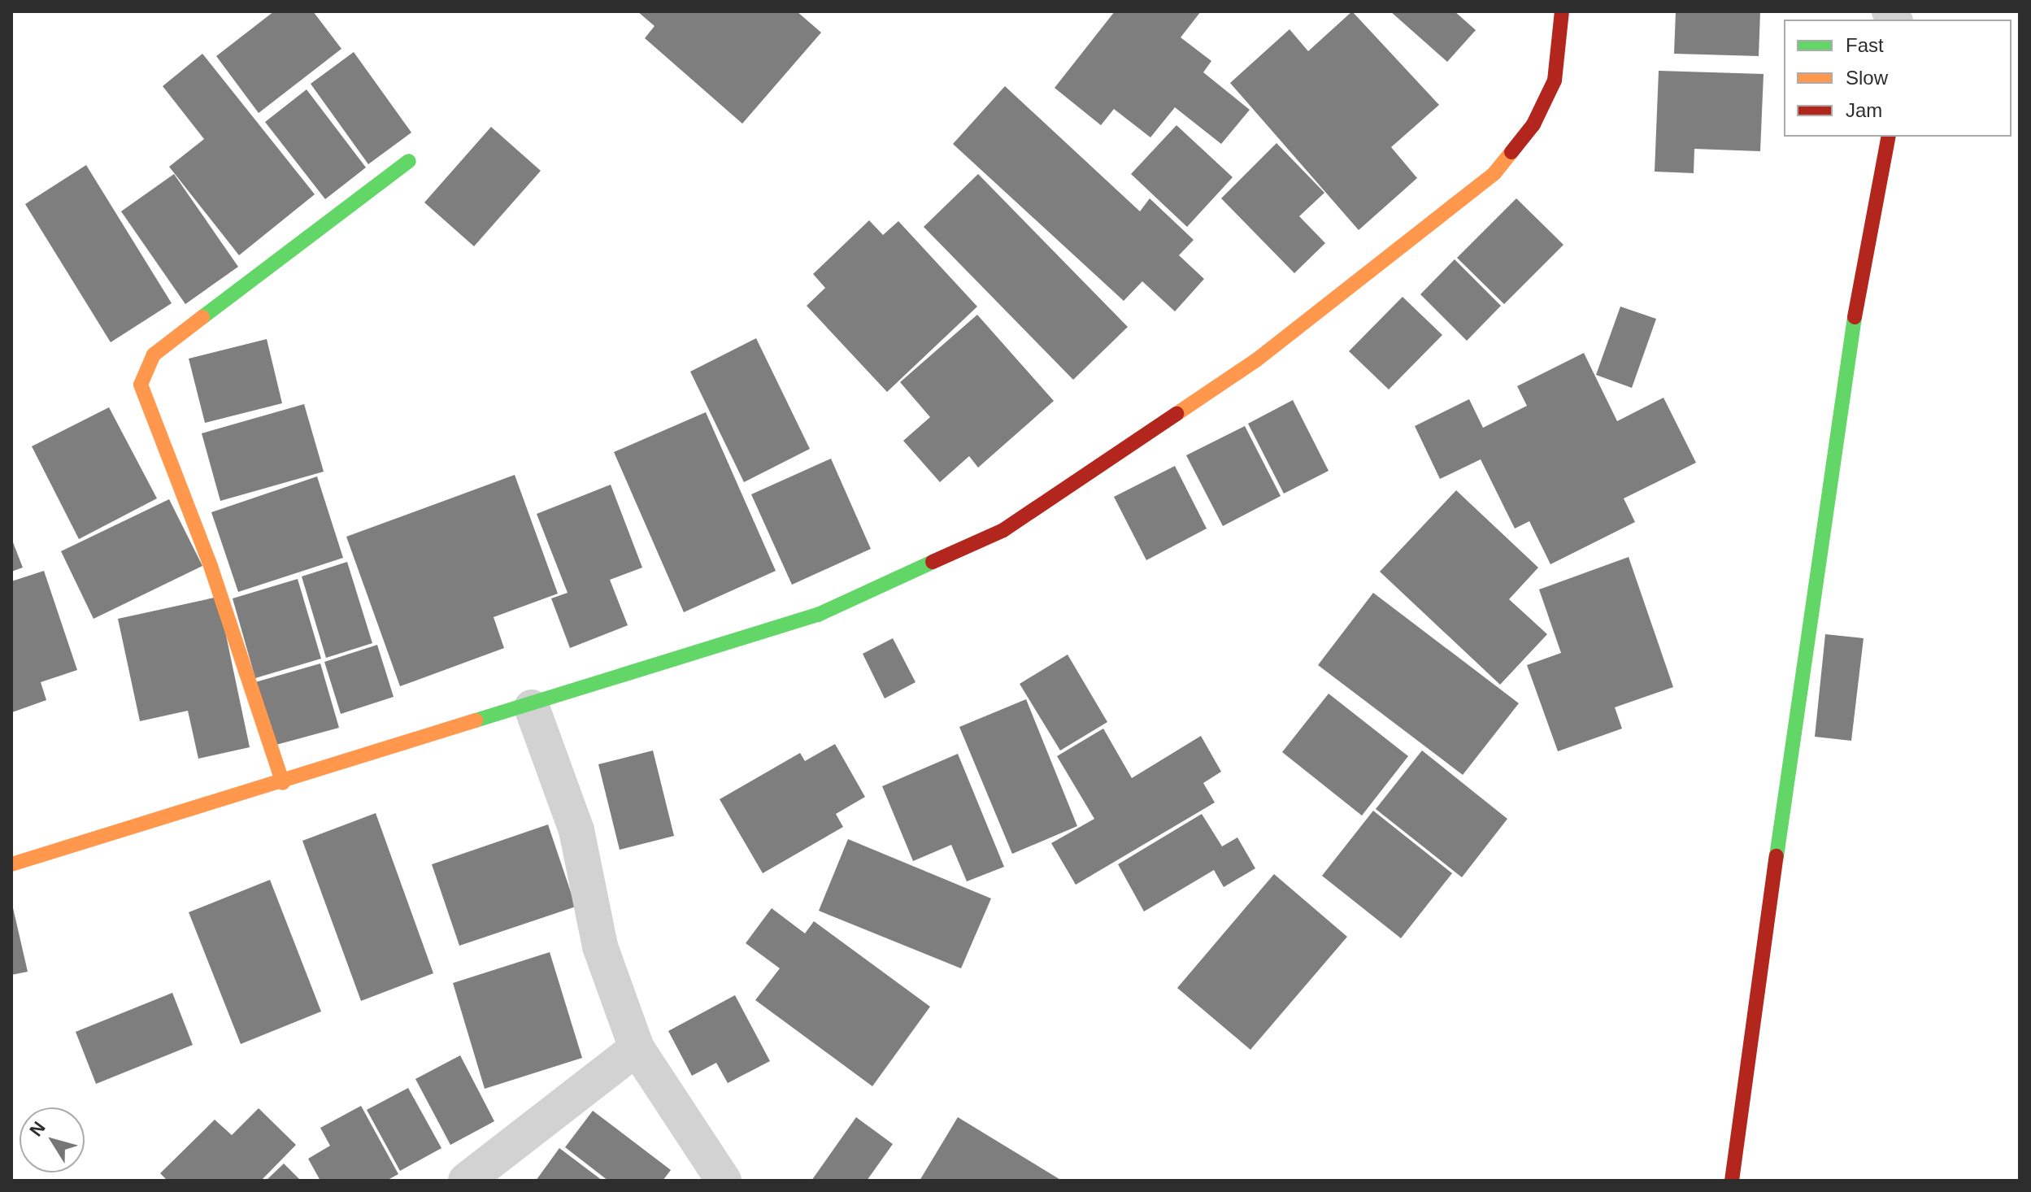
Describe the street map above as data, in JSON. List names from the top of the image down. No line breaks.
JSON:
{"legend":["Fast","Slow","Jam"],"north":"top left"}
